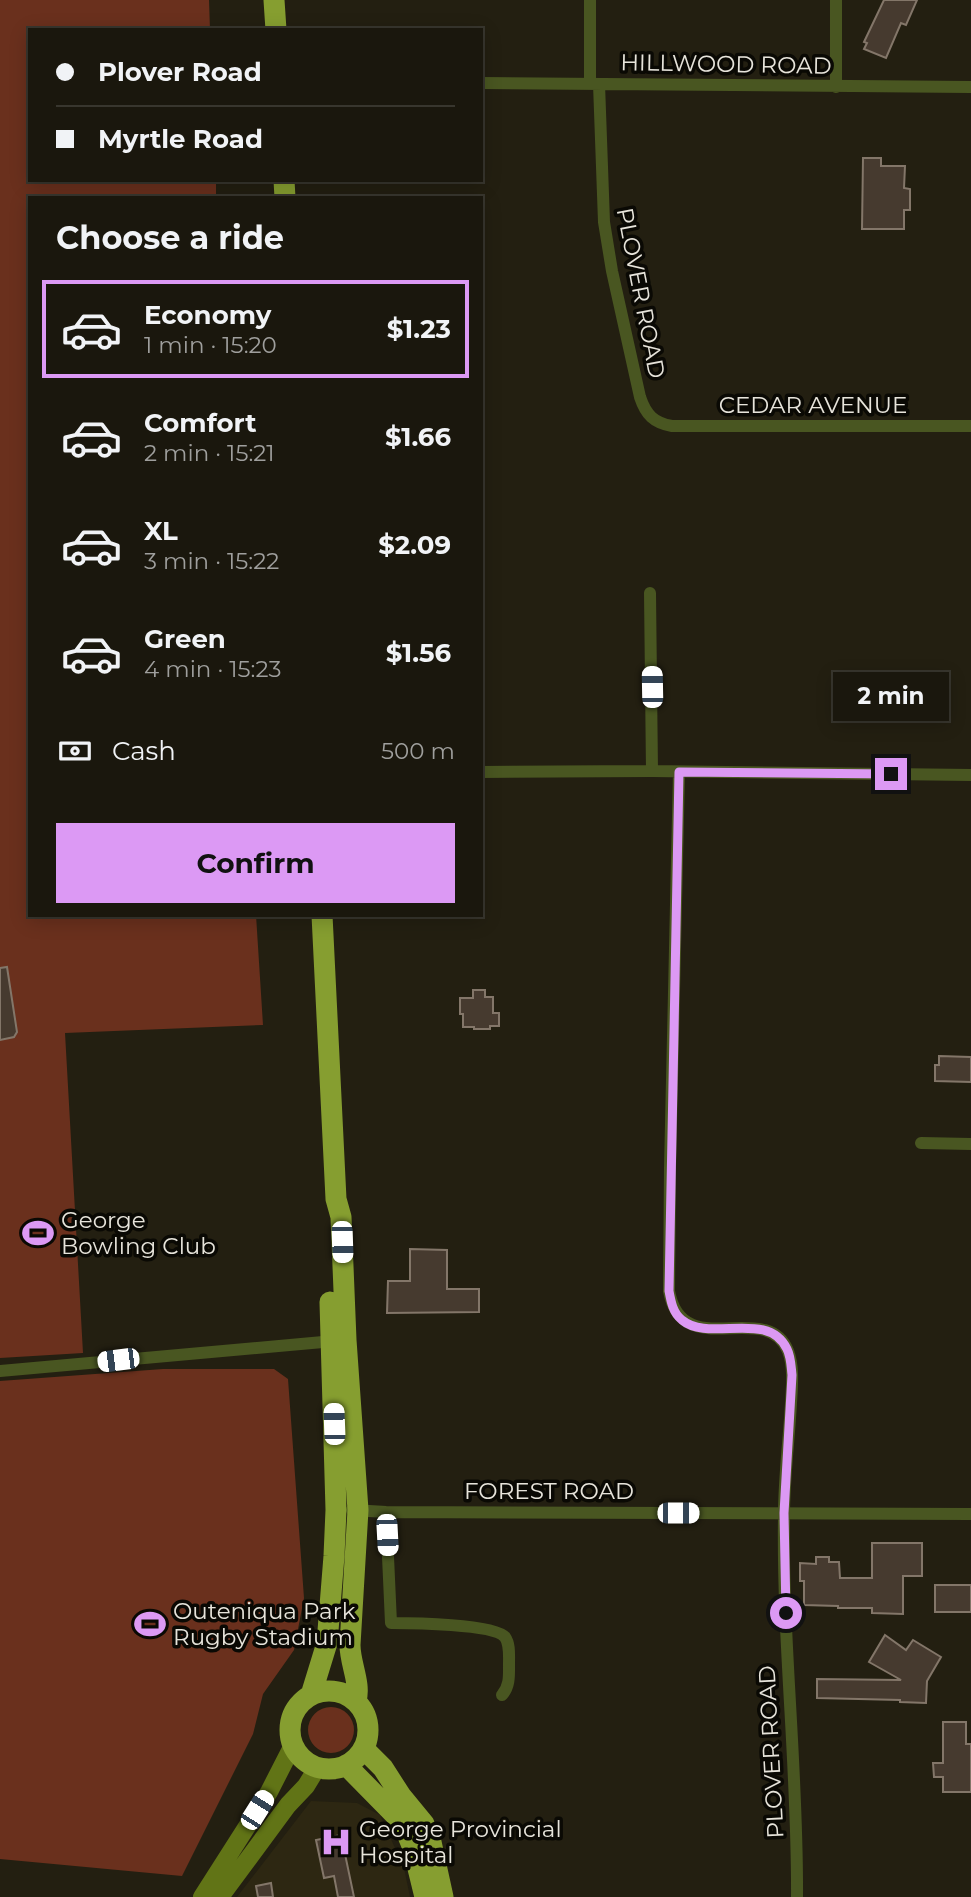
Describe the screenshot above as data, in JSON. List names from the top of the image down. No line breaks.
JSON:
{"streets":{"street":["HILLWOOD ROAD","PLOVER ROAD","CEDAR AVENUE","FOREST ROAD"]},"crossings":[["HILLWOOD ROAD","PLOVER ROAD"],["PLOVER ROAD","CEDAR AVENUE"],["PLOVER ROAD","FOREST ROAD"]],"places":{"sports":["George Bowling Club","Outeniqua Park Rugby Stadium"],"hospital":["George Provincial Hospital"]},"page":{"banner":["Plover Road","Myrtle Road"],"heading":"Choose a ride","list":[{"name":"Economy","note":"1 min · 15:20","value":"$1.23"},{"name":"Comfort","note":"2 min · 15:21","value":"$1.66"},{"name":"XL","note":"3 min · 15:22","value":"$2.09"},{"name":"Green","note":"4 min · 15:23","value":"$1.56"}],"bubble":"2 min","pay":["Cash","500 m"],"buttons":"Confirm"}}
